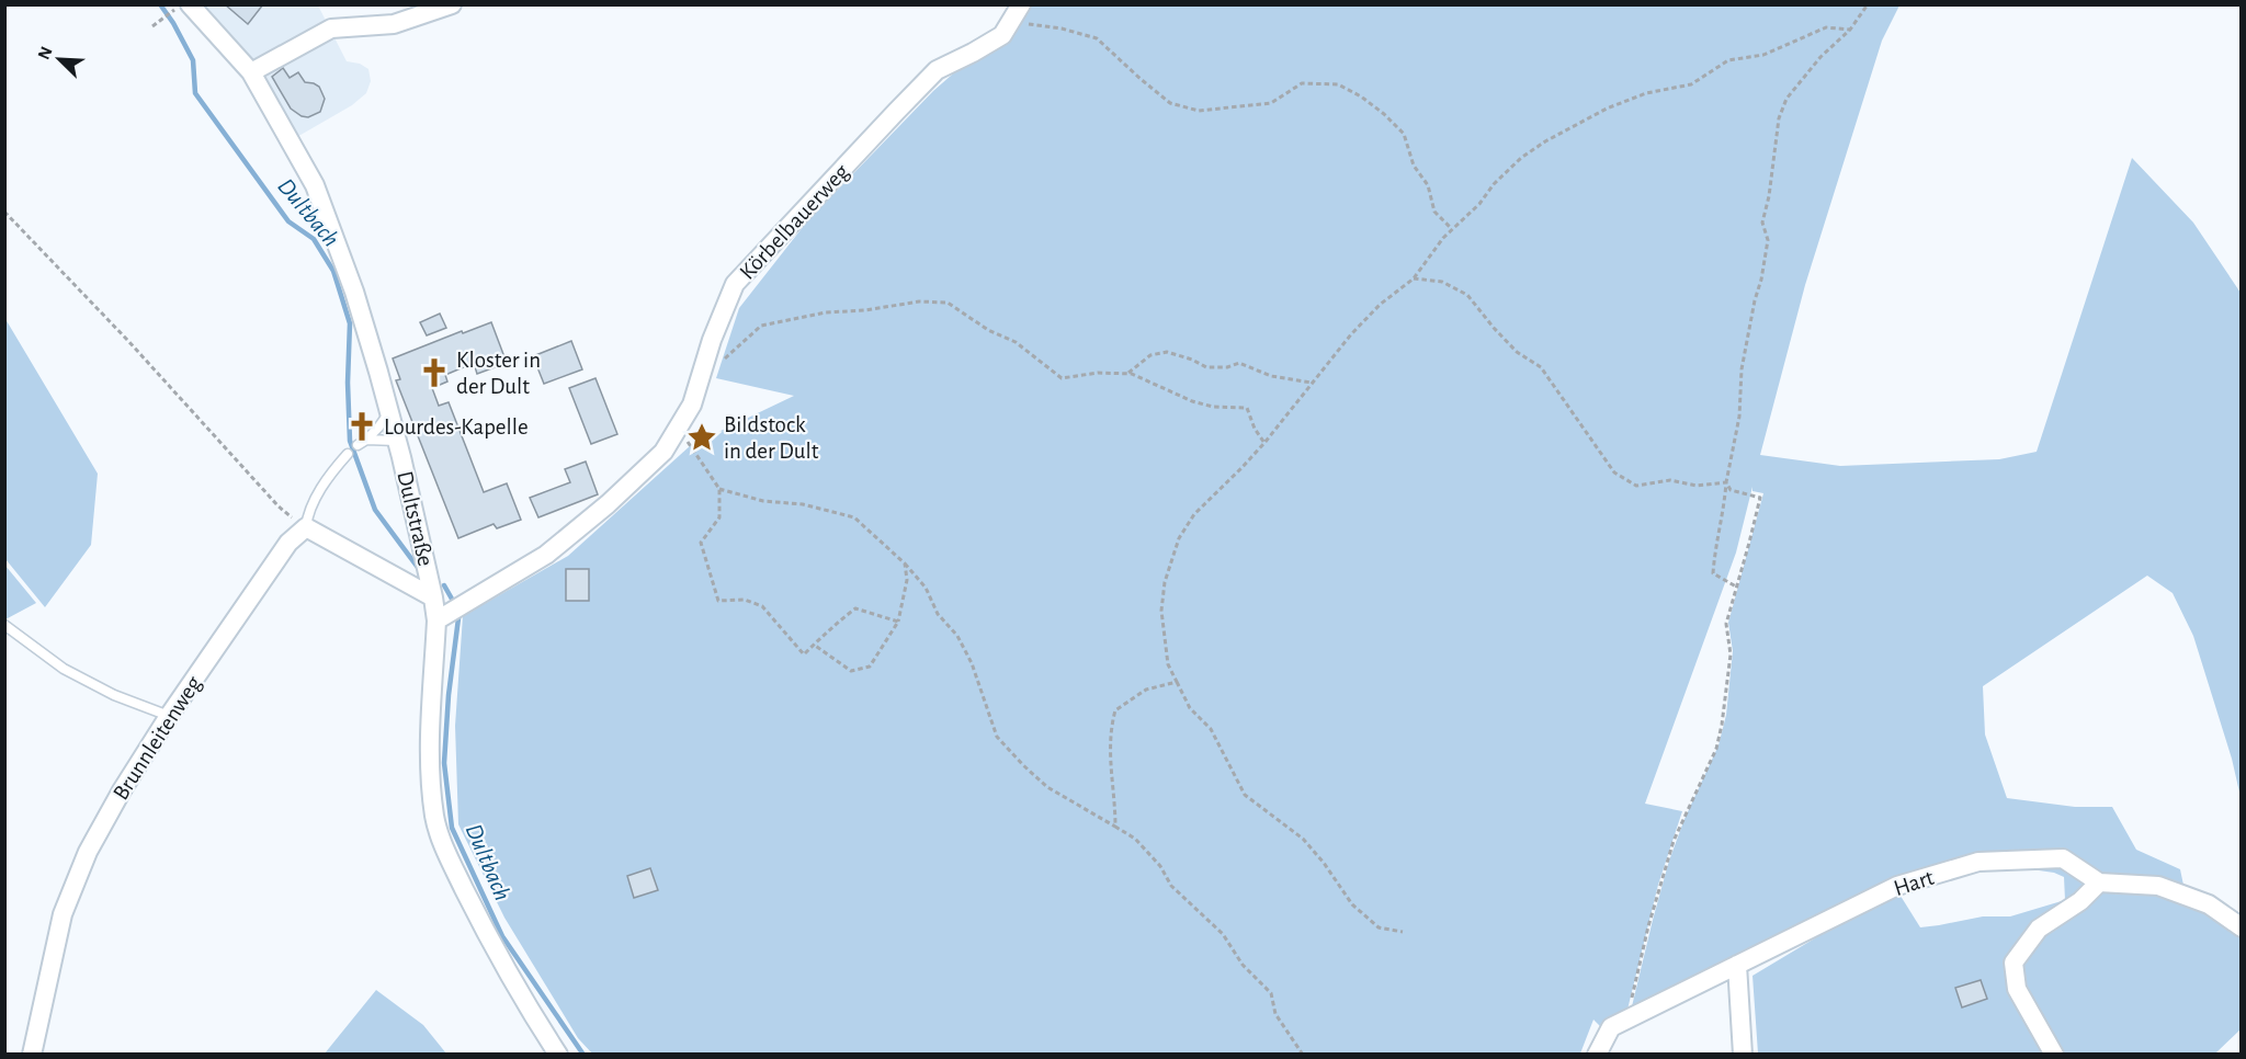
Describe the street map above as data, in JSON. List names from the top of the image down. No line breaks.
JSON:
{"streets":{"street":["Körbelbauerweg","Dultstraße","Brunnleitenweg","Hart"]},"crossings":[["Körbelbauerweg","Dultstraße"]],"water":["Dultbach"],"places":{"church":["Kloster in der Dult","Lourdes-Kapelle"],"place":["Bildstock in der Dult"]},"north":"top left"}
